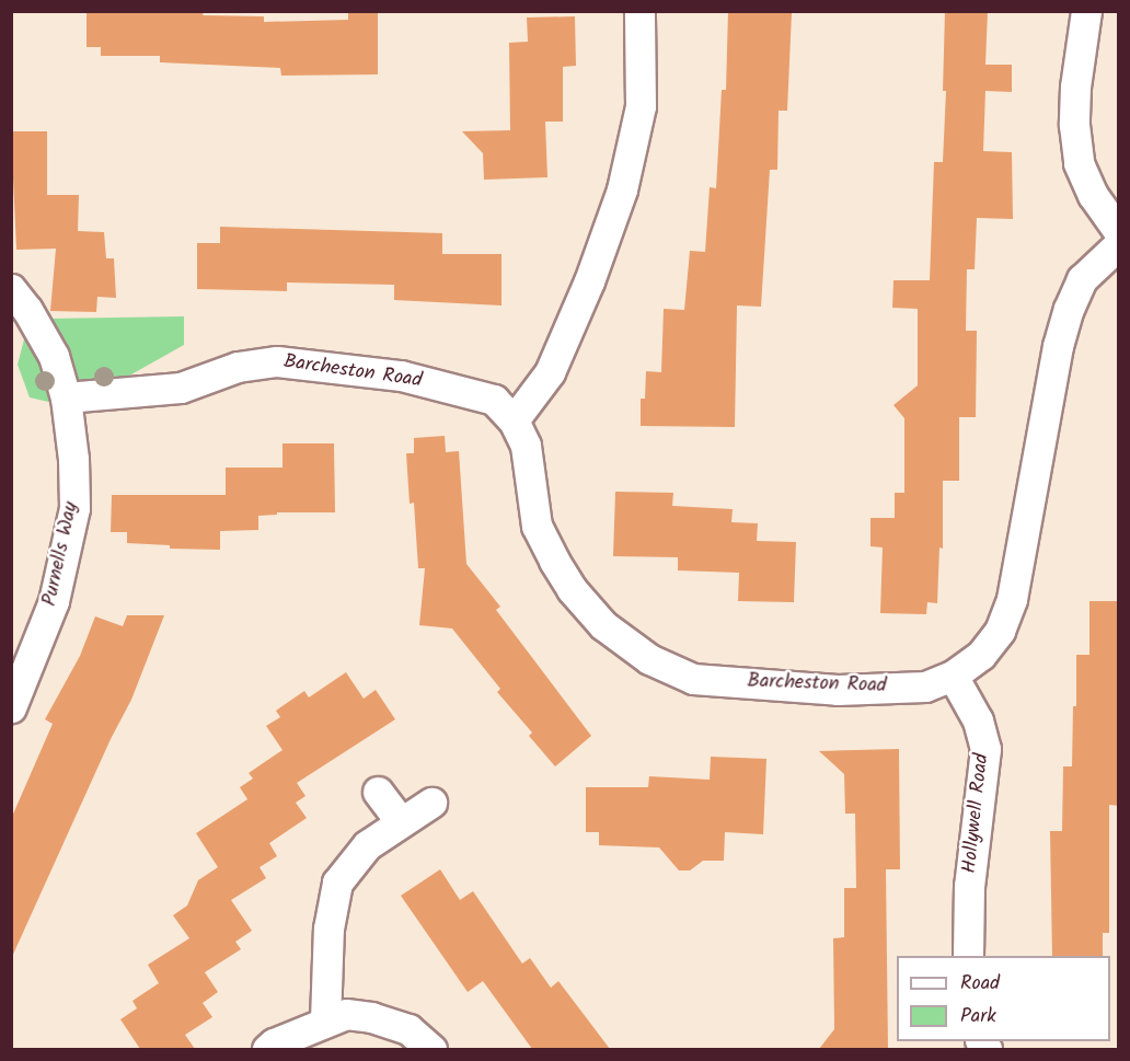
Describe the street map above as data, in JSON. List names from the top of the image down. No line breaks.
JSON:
{"streets":{"street":["Barcheston Road","Purnells Way","Hollywell Road"]},"crossings":[["Barcheston Road","Purnells Way"],["Barcheston Road","Hollywell Road"]],"legend":["Road","Park"]}
